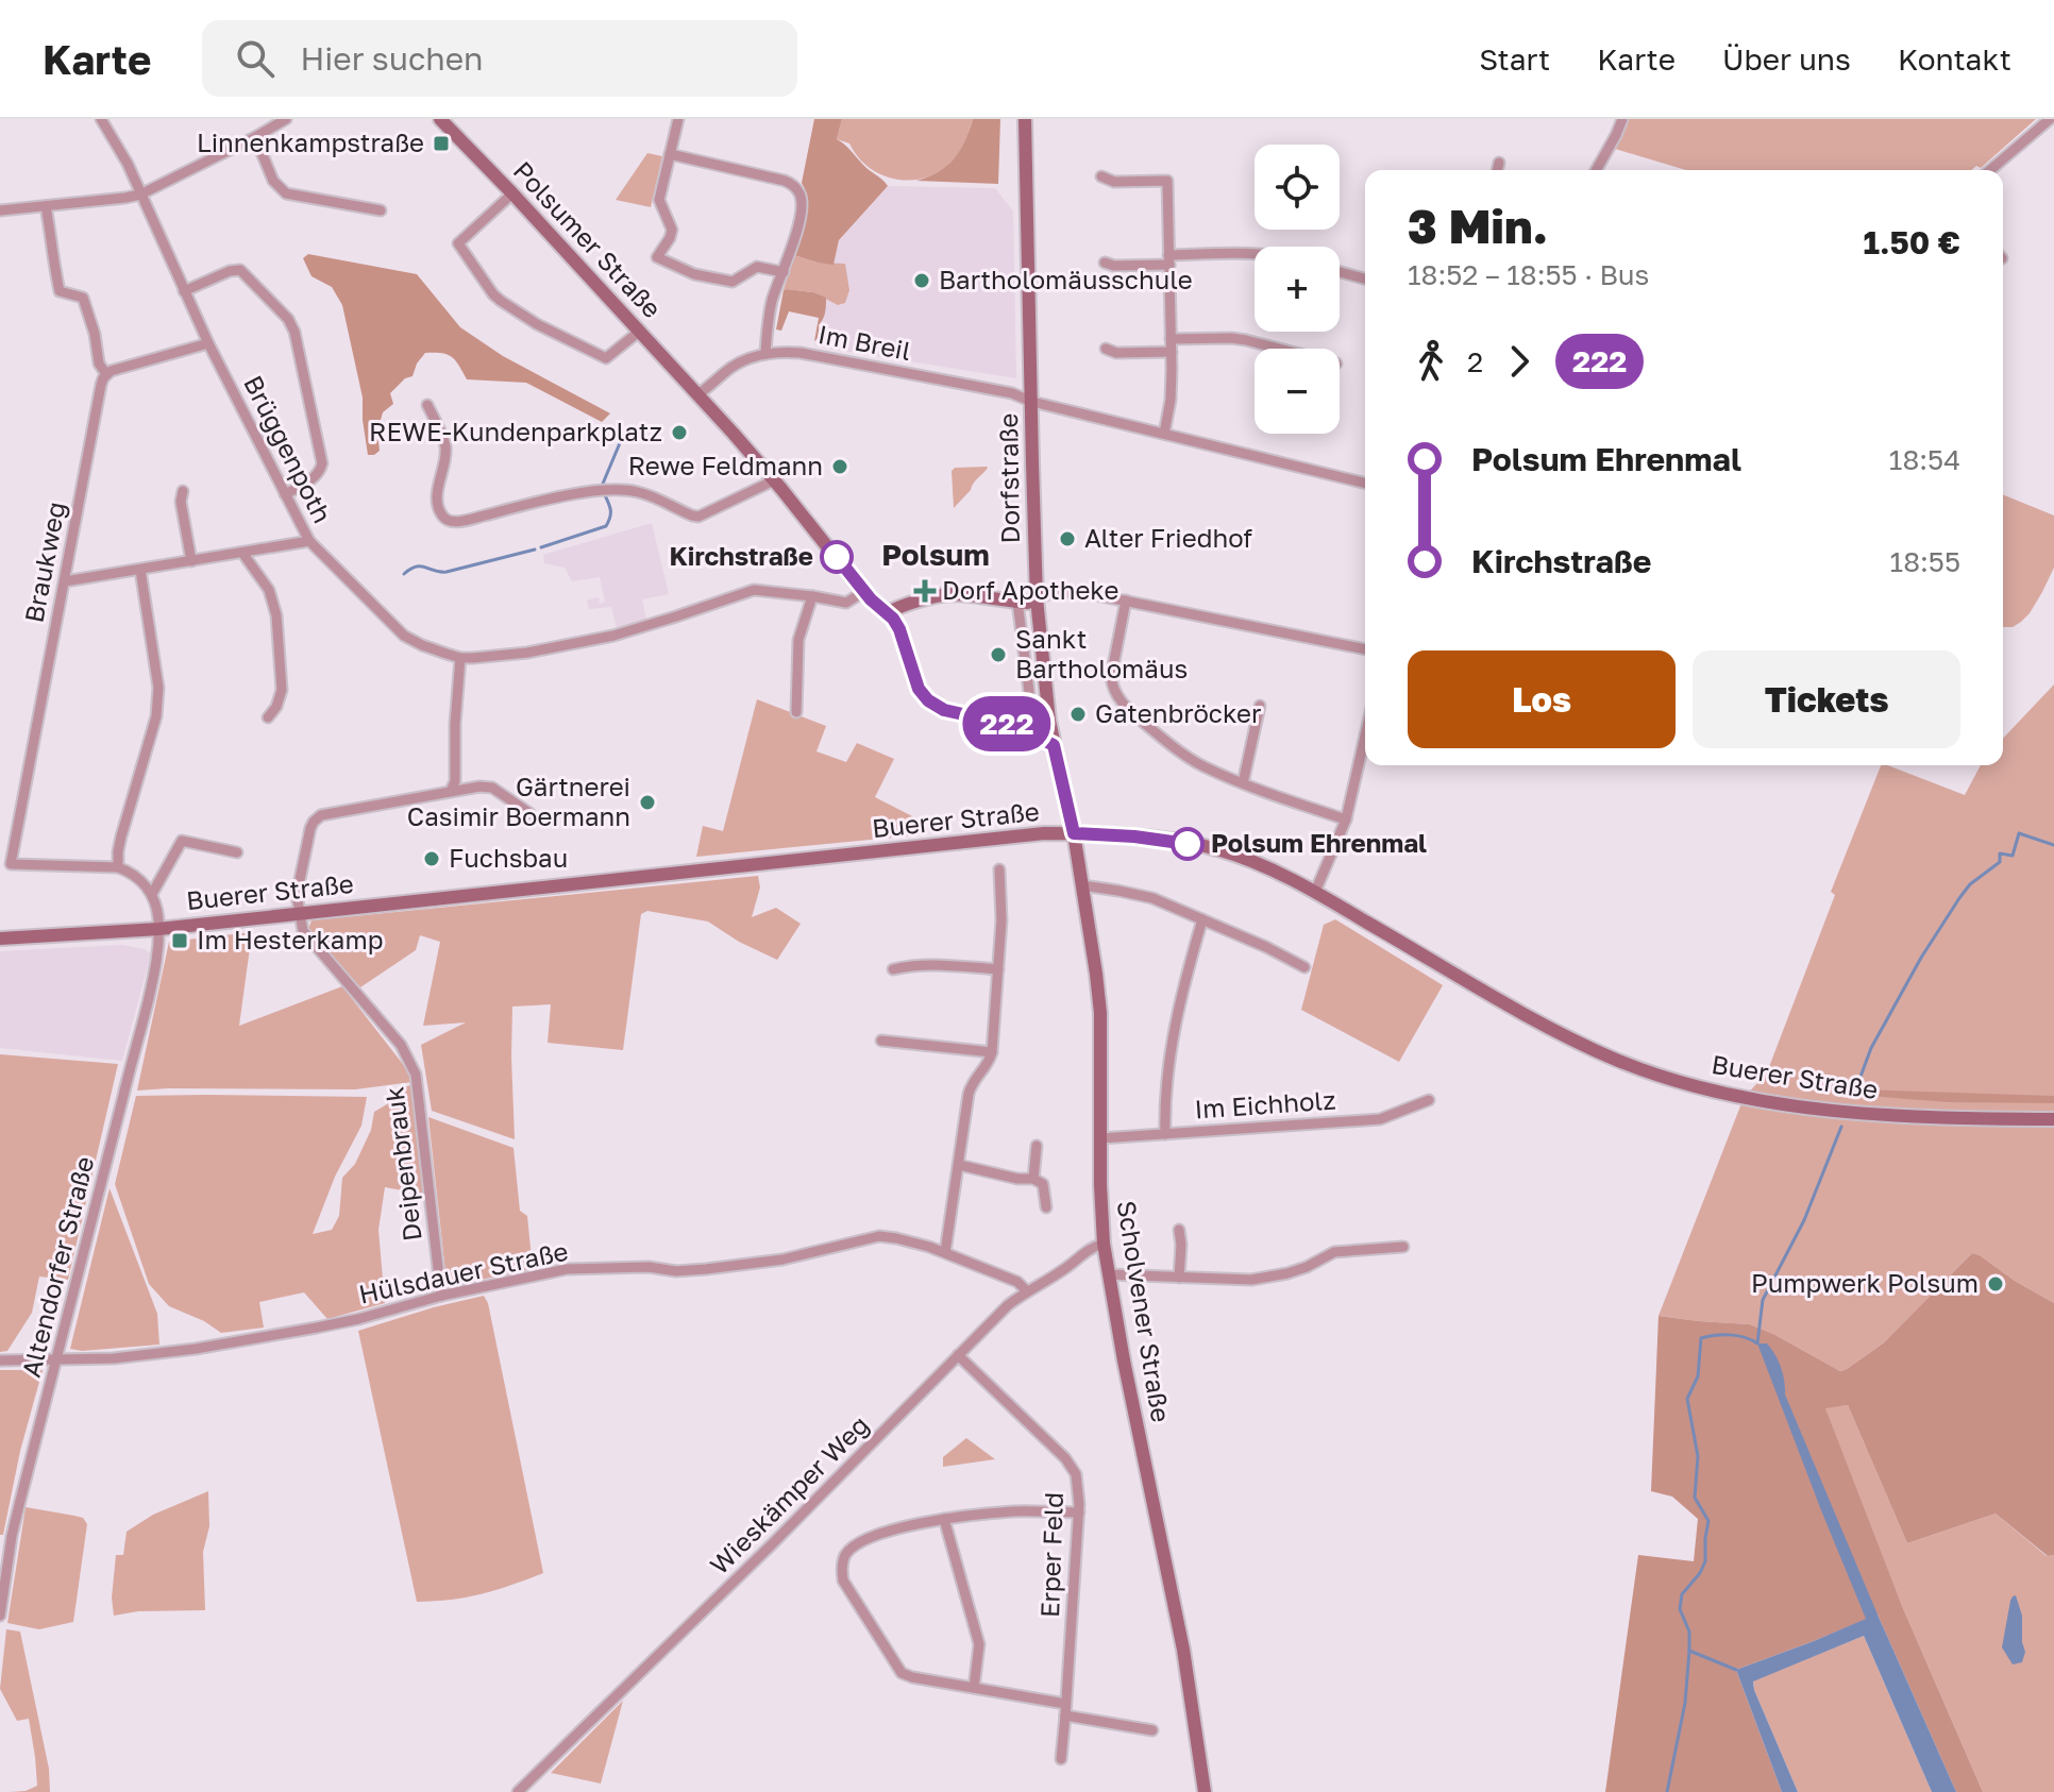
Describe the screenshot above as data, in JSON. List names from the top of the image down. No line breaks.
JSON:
{"streets":{"main road":["Polsumer Straße","Dorfstraße","Buerer Straße","Scholvener Straße"],"street":["Im Breil","Brüggenpoth","Braukweg","Im Eichholz","Deipenbrauk","Altendorfer Straße","Hülsdauer Straße","Wieskämper Weg","Erper Feld"]},"crossings":[["Polsumer Straße","Im Breil"],["Polsumer Straße","Brüggenpoth"],["Polsumer Straße","Dorfstraße"],["Im Breil","Dorfstraße"],["Dorfstraße","Buerer Straße"],["Dorfstraße","Scholvener Straße"],["Buerer Straße","Deipenbrauk"],["Buerer Straße","Altendorfer Straße"],["Buerer Straße","Scholvener Straße"],["Im Eichholz","Scholvener Straße"],["Deipenbrauk","Hülsdauer Straße"],["Altendorfer Straße","Hülsdauer Straße"],["Hülsdauer Straße","Wieskämper Weg"],["Scholvener Straße","Wieskämper Weg"],["Wieskämper Weg","Erper Feld"]],"districts":["Polsum"],"places":{"transit":["Linnenkampstraße","Im Hesterkamp"],"other":["Bartholomäusschule","REWE-Kundenparkplatz","Rewe Feldmann","Alter Friedhof","Kirchstraße","Sankt Bartholomäus","Gatenbröcker","Gärtnerei Casimir Boermann","Polsum Ehrenmal","Fuchsbau","Pumpwerk Polsum"],"health":["Dorf Apotheke"]},"lines":["bus line 222"],"page":{"header":"Karte","search":"Hier suchen","nav":["Start","Karte","Über uns","Kontakt"],"on_map":"222","map_buttons":["+","−"],"heading":["3 Min.","18:52 – 18:55 · Bus","1.50 €"],"legs":["2","222"],"list":[{"name":"Polsum Ehrenmal","value":"18:54"},{"name":"Kirchstraße","value":"18:55"}],"buttons":["Los","Tickets"]}}
